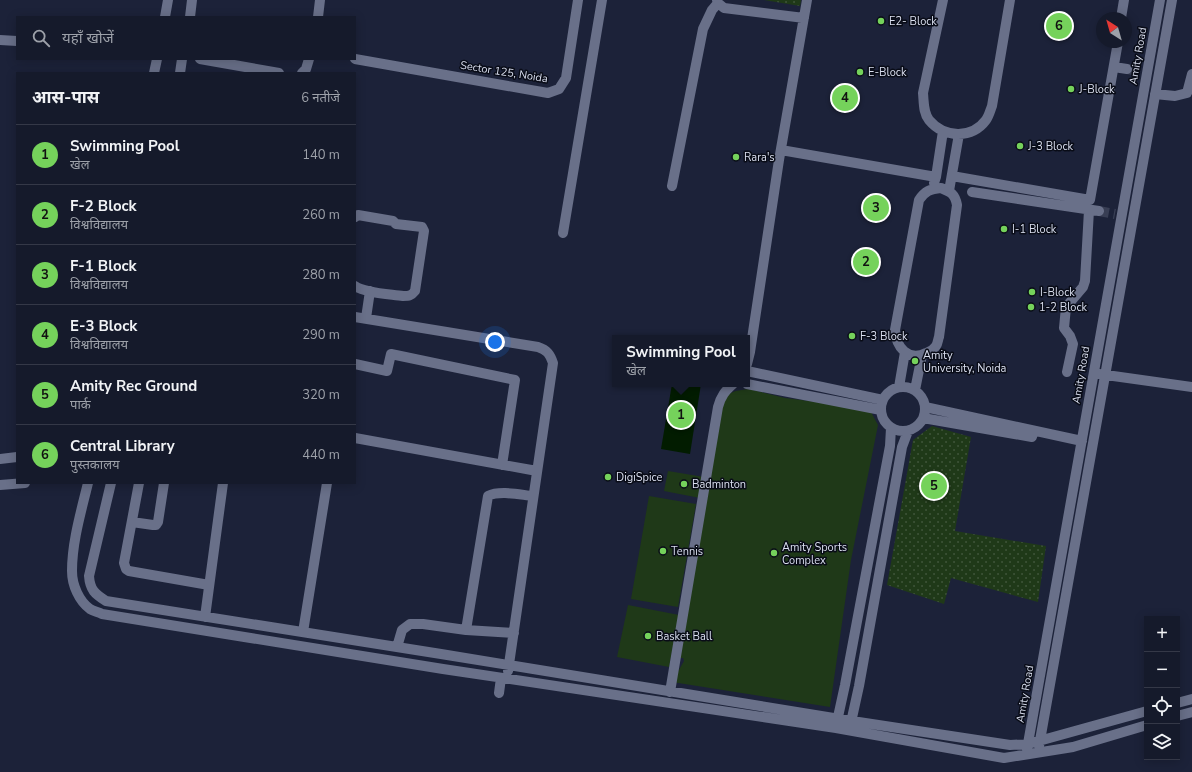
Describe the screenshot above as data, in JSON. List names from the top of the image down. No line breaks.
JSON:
{"streets":{"street":["Amity Road","Sector 125, Noida"]},"places":["E2- Block","E-Block","J-Block","J-3 Block","Rara's","I-1 Block","I-Block","1-2 Block","F-3 Block","Amity University, Noida","DigiSpice","Badminton","Tennis","Amity Sports Complex","Basket Ball"],"north":"top left","page":{"pins":["6","4","3","2","1","5"],"search":"यहाँ खोजें","heading":["आस-पास","6 नतीजे"],"list":[{"mark":"1","name":"Swimming Pool","note":"खेल","value":"140 m"},{"mark":"2","name":"F-2 Block","note":"विश्वविद्यालय","value":"260 m"},{"mark":"3","name":"F-1 Block","note":"विश्वविद्यालय","value":"280 m"},{"mark":"4","name":"E-3 Block","note":"विश्वविद्यालय","value":"290 m"},{"mark":"5","name":"Amity Rec Ground","note":"पार्क","value":"320 m"},{"mark":"6","name":"Central Library","note":"पुस्तकालय","value":"440 m"}],"popup":["Swimming Pool","खेल"],"map_buttons":["+","−"]}}
